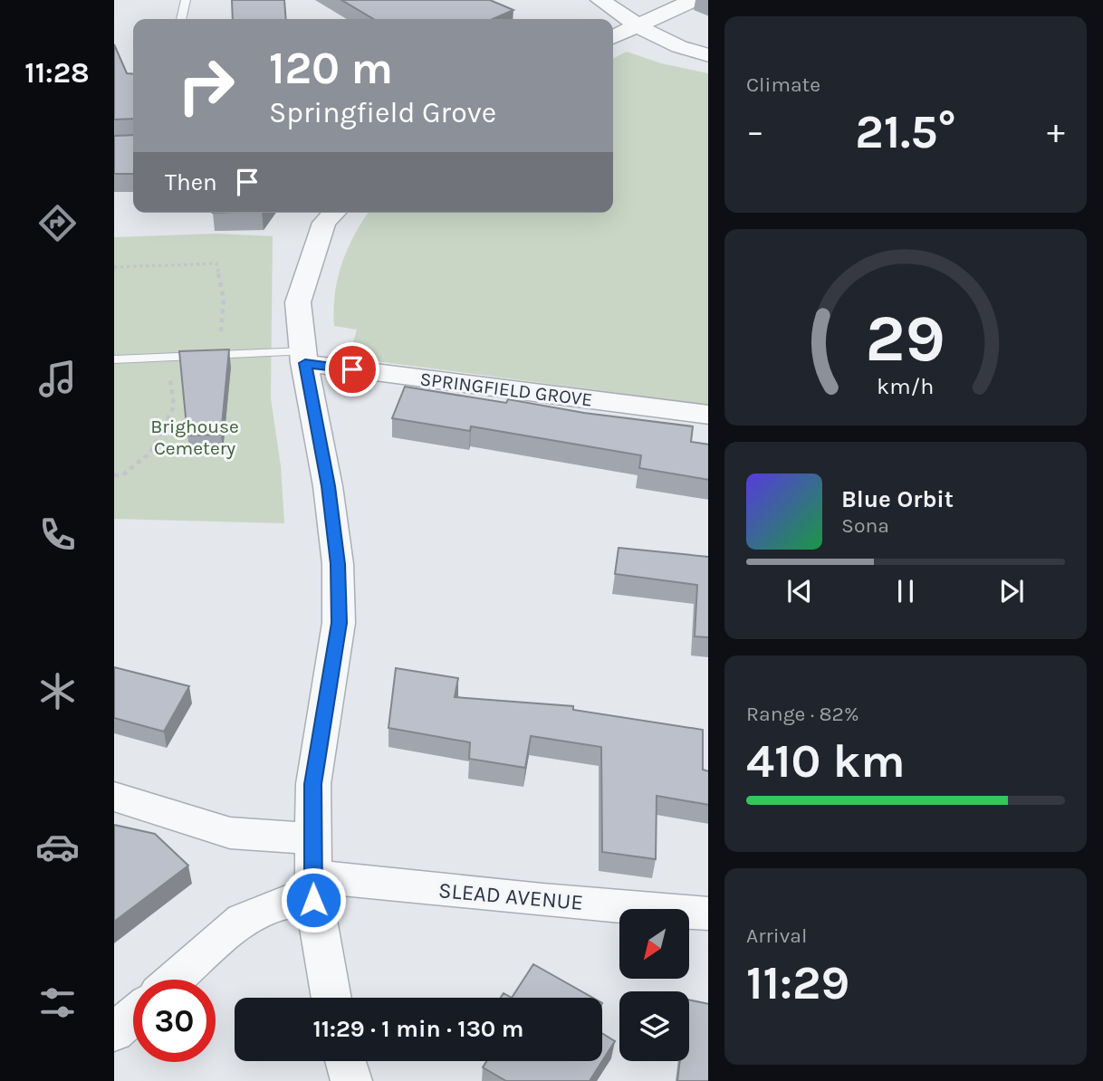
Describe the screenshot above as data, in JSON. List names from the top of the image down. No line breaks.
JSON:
{"streets":{"street":["SPRINGFIELD GROVE","SLEAD AVENUE"]},"parks":["Brighouse Cemetery"],"north":"bottom left","page":{"tabs":"11:28","tile":["Climate",["Range · 82%","410 km"],["Arrival","11:29"]],"turn":["120 m","Springfield Grove"],"heat":["−","21.5°","+"],"then":"Then","song":["Blue Orbit","Sona"],"limit":"30","trip":"11:29 · 1 min · 130 m","gauge":["29","km/h"]}}
